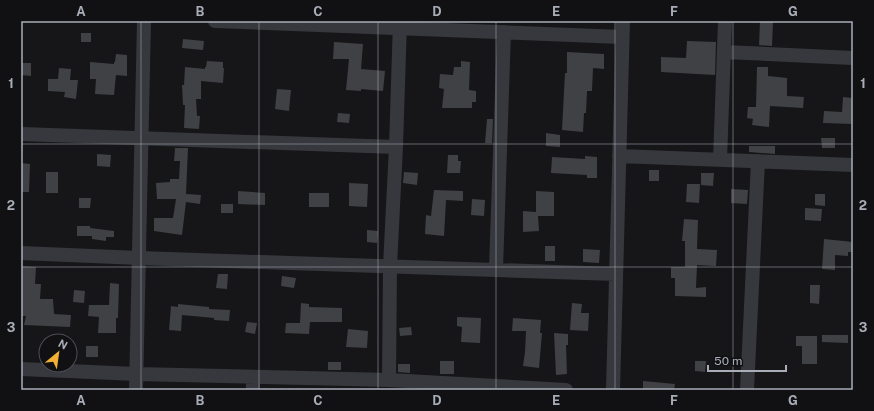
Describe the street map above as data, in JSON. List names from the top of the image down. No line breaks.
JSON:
{"scale_bar":"50 m","north":"top right","grid":{"columns":["A","B","C","D","E","F","G"],"rows":["1","2","3"]}}
